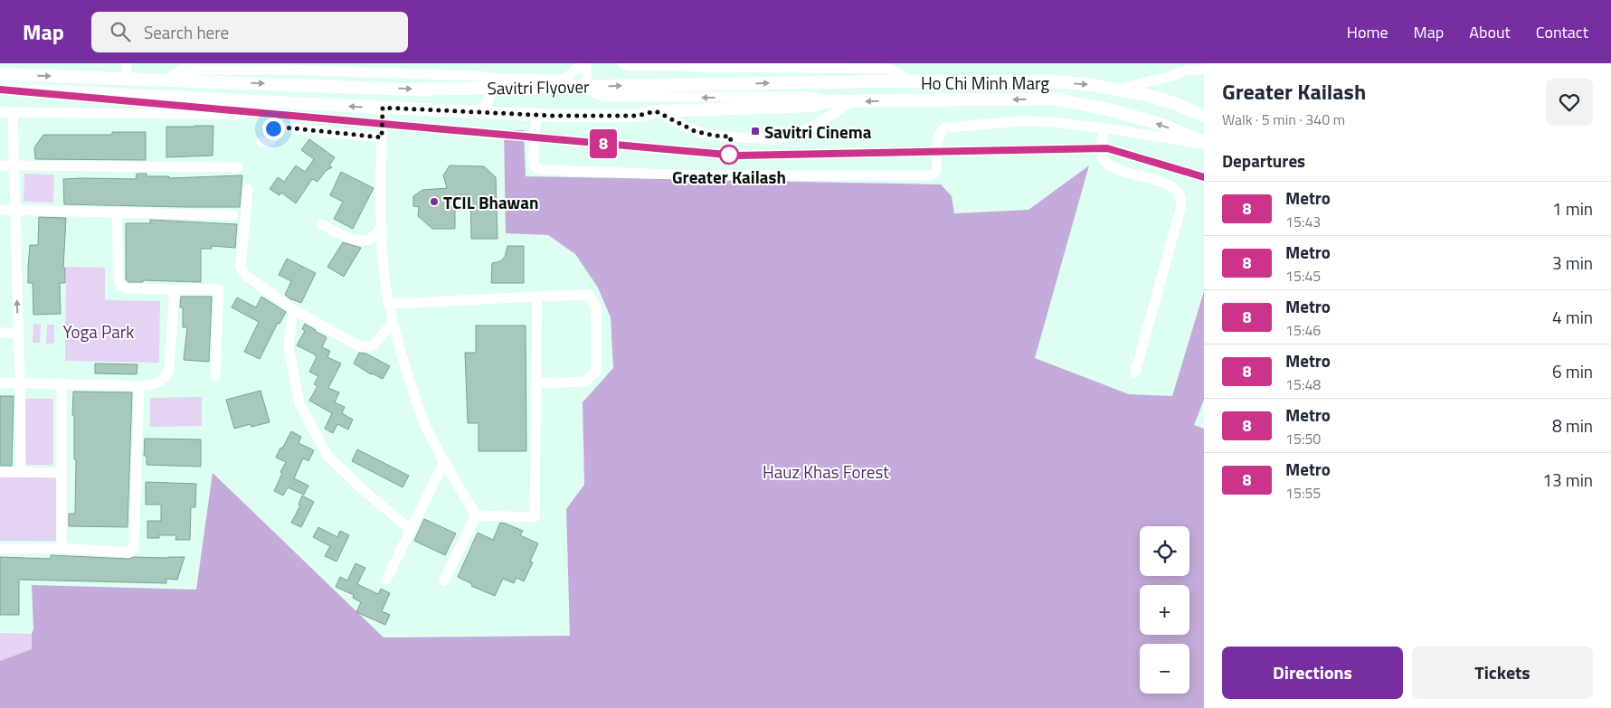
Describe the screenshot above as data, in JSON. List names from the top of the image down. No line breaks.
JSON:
{"streets":{"main road":["Ho Chi Minh Marg","Savitri Flyover"]},"crossings":[["Ho Chi Minh Marg","Savitri Flyover"]],"one_way":["Savitri Flyover"],"parks":["Yoga Park","Hauz Khas Forest"],"places":{"transit":["Savitri Cinema"],"other":["Greater Kailash","TCIL Bhawan"]},"lines":["metro line 8"],"page":{"header":"Map","search":"Search here","nav":["Home","Map","About","Contact"],"on_map":"8","heading":[["Greater Kailash","Walk · 5 min · 340 m"],"Departures"],"list":[{"mark":"8","name":"Metro","note":"15:43","value":"1 min"},{"mark":"8","name":"Metro","note":"15:45","value":"3 min"},{"mark":"8","name":"Metro","note":"15:46","value":"4 min"},{"mark":"8","name":"Metro","note":"15:48","value":"6 min"},{"mark":"8","name":"Metro","note":"15:50","value":"8 min"},{"mark":"8","name":"Metro","note":"15:55","value":"13 min"}],"map_buttons":["+","−"],"buttons":["Directions","Tickets"]}}
